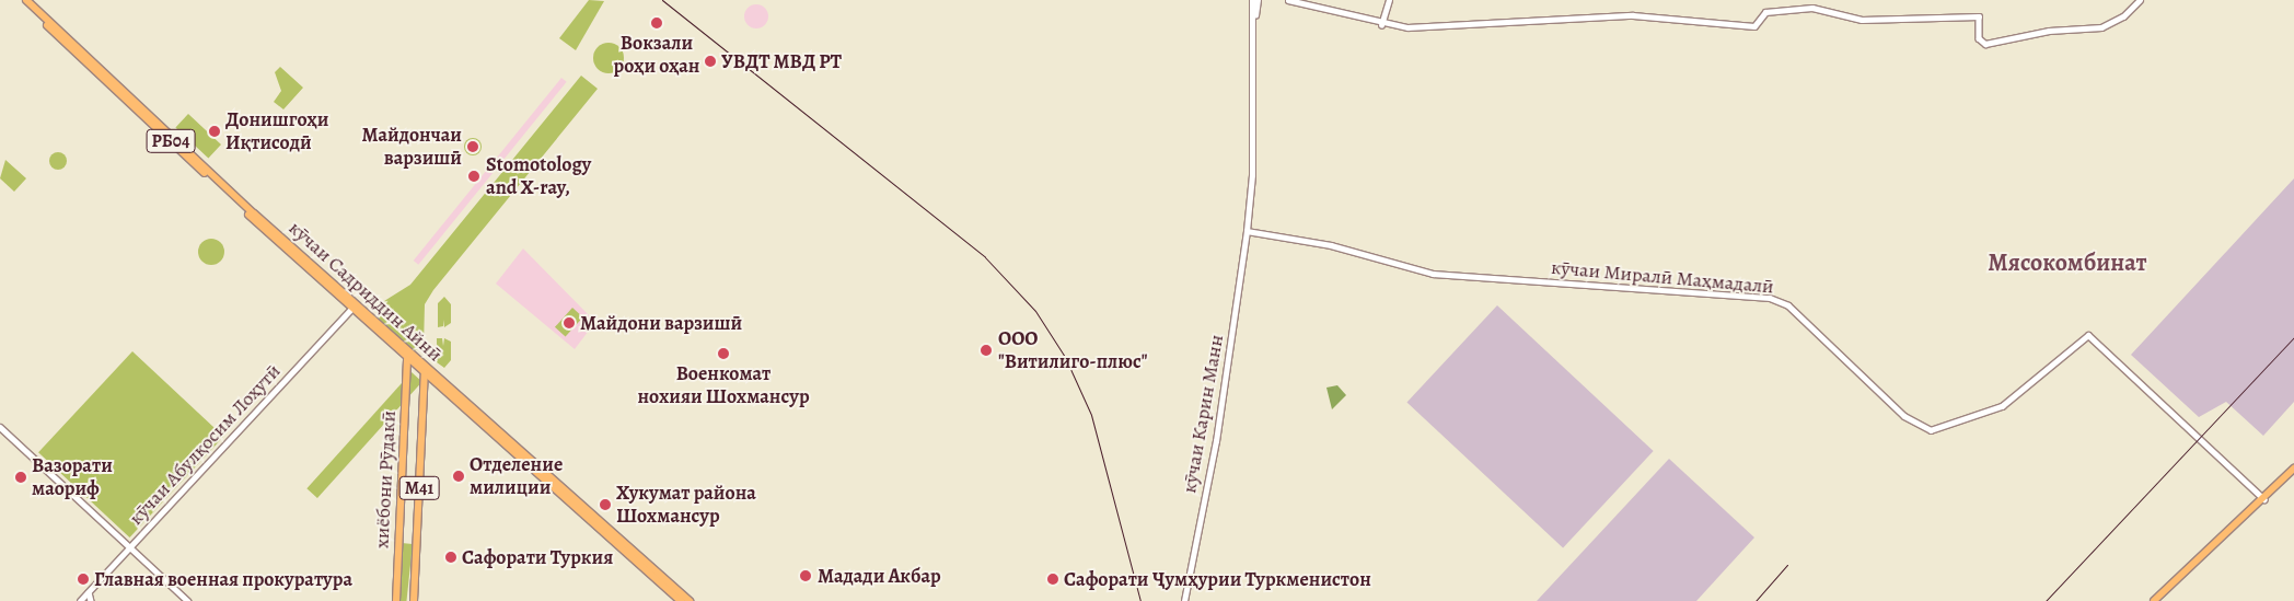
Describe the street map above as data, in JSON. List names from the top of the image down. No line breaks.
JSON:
{"streets":{"highway":["РБ04","кӯчаи Садриддин Айнӣ","хиёбони Рӯдакӣ","M41"],"street":["кӯчаи Миралӣ Маҳмадалӣ","кӯчаи Карин Манн","кӯчаи Абулқосим Лоҳутӣ"]},"crossings":[["кӯчаи Миралӣ Маҳмадалӣ","кӯчаи Карин Манн"],["кӯчаи Садриддин Айнӣ","кӯчаи Абулқосим Лоҳутӣ"],["кӯчаи Садриддин Айнӣ","хиёбони Рӯдакӣ"],["кӯчаи Садриддин Айнӣ","M41"]],"districts":["Мясокомбинат"],"places":["Вокзали роҳи оҳан","УВДТ МВД РТ","Донишгоҳи Иқтисодӣ","Майдончаи варзишӣ","Stomotology and X-ray,","Майдони варзишӣ","ООО \"Витилиго-плюс\"","Военкомат нохияи Шохмансур","Отделение милиции","Вазорати маориф","Хукумат района Шохмансур","Сафорати Туркия","Мадади Акбар","Главная военная прокуратура","Сафорати Ҷумҳурии Туркменистон"]}
